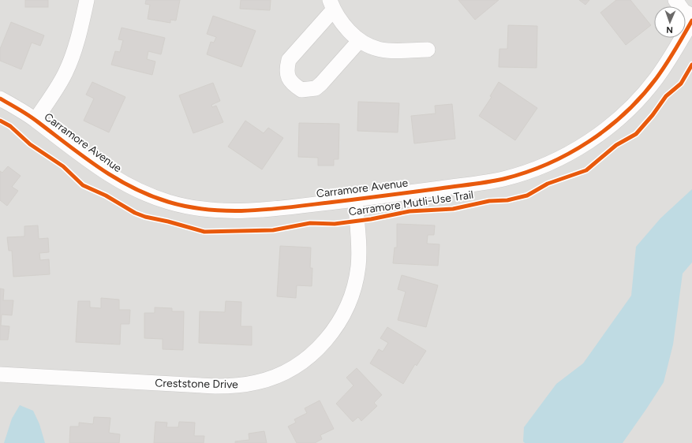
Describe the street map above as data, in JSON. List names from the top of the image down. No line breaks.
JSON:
{"streets":{"street":["Carramore Avenue","Creststone Drive"],"cycle path":["Carramore Mutli-Use Trail"]},"crossings":[["Carramore Avenue","Creststone Drive"]],"north":"bottom"}
